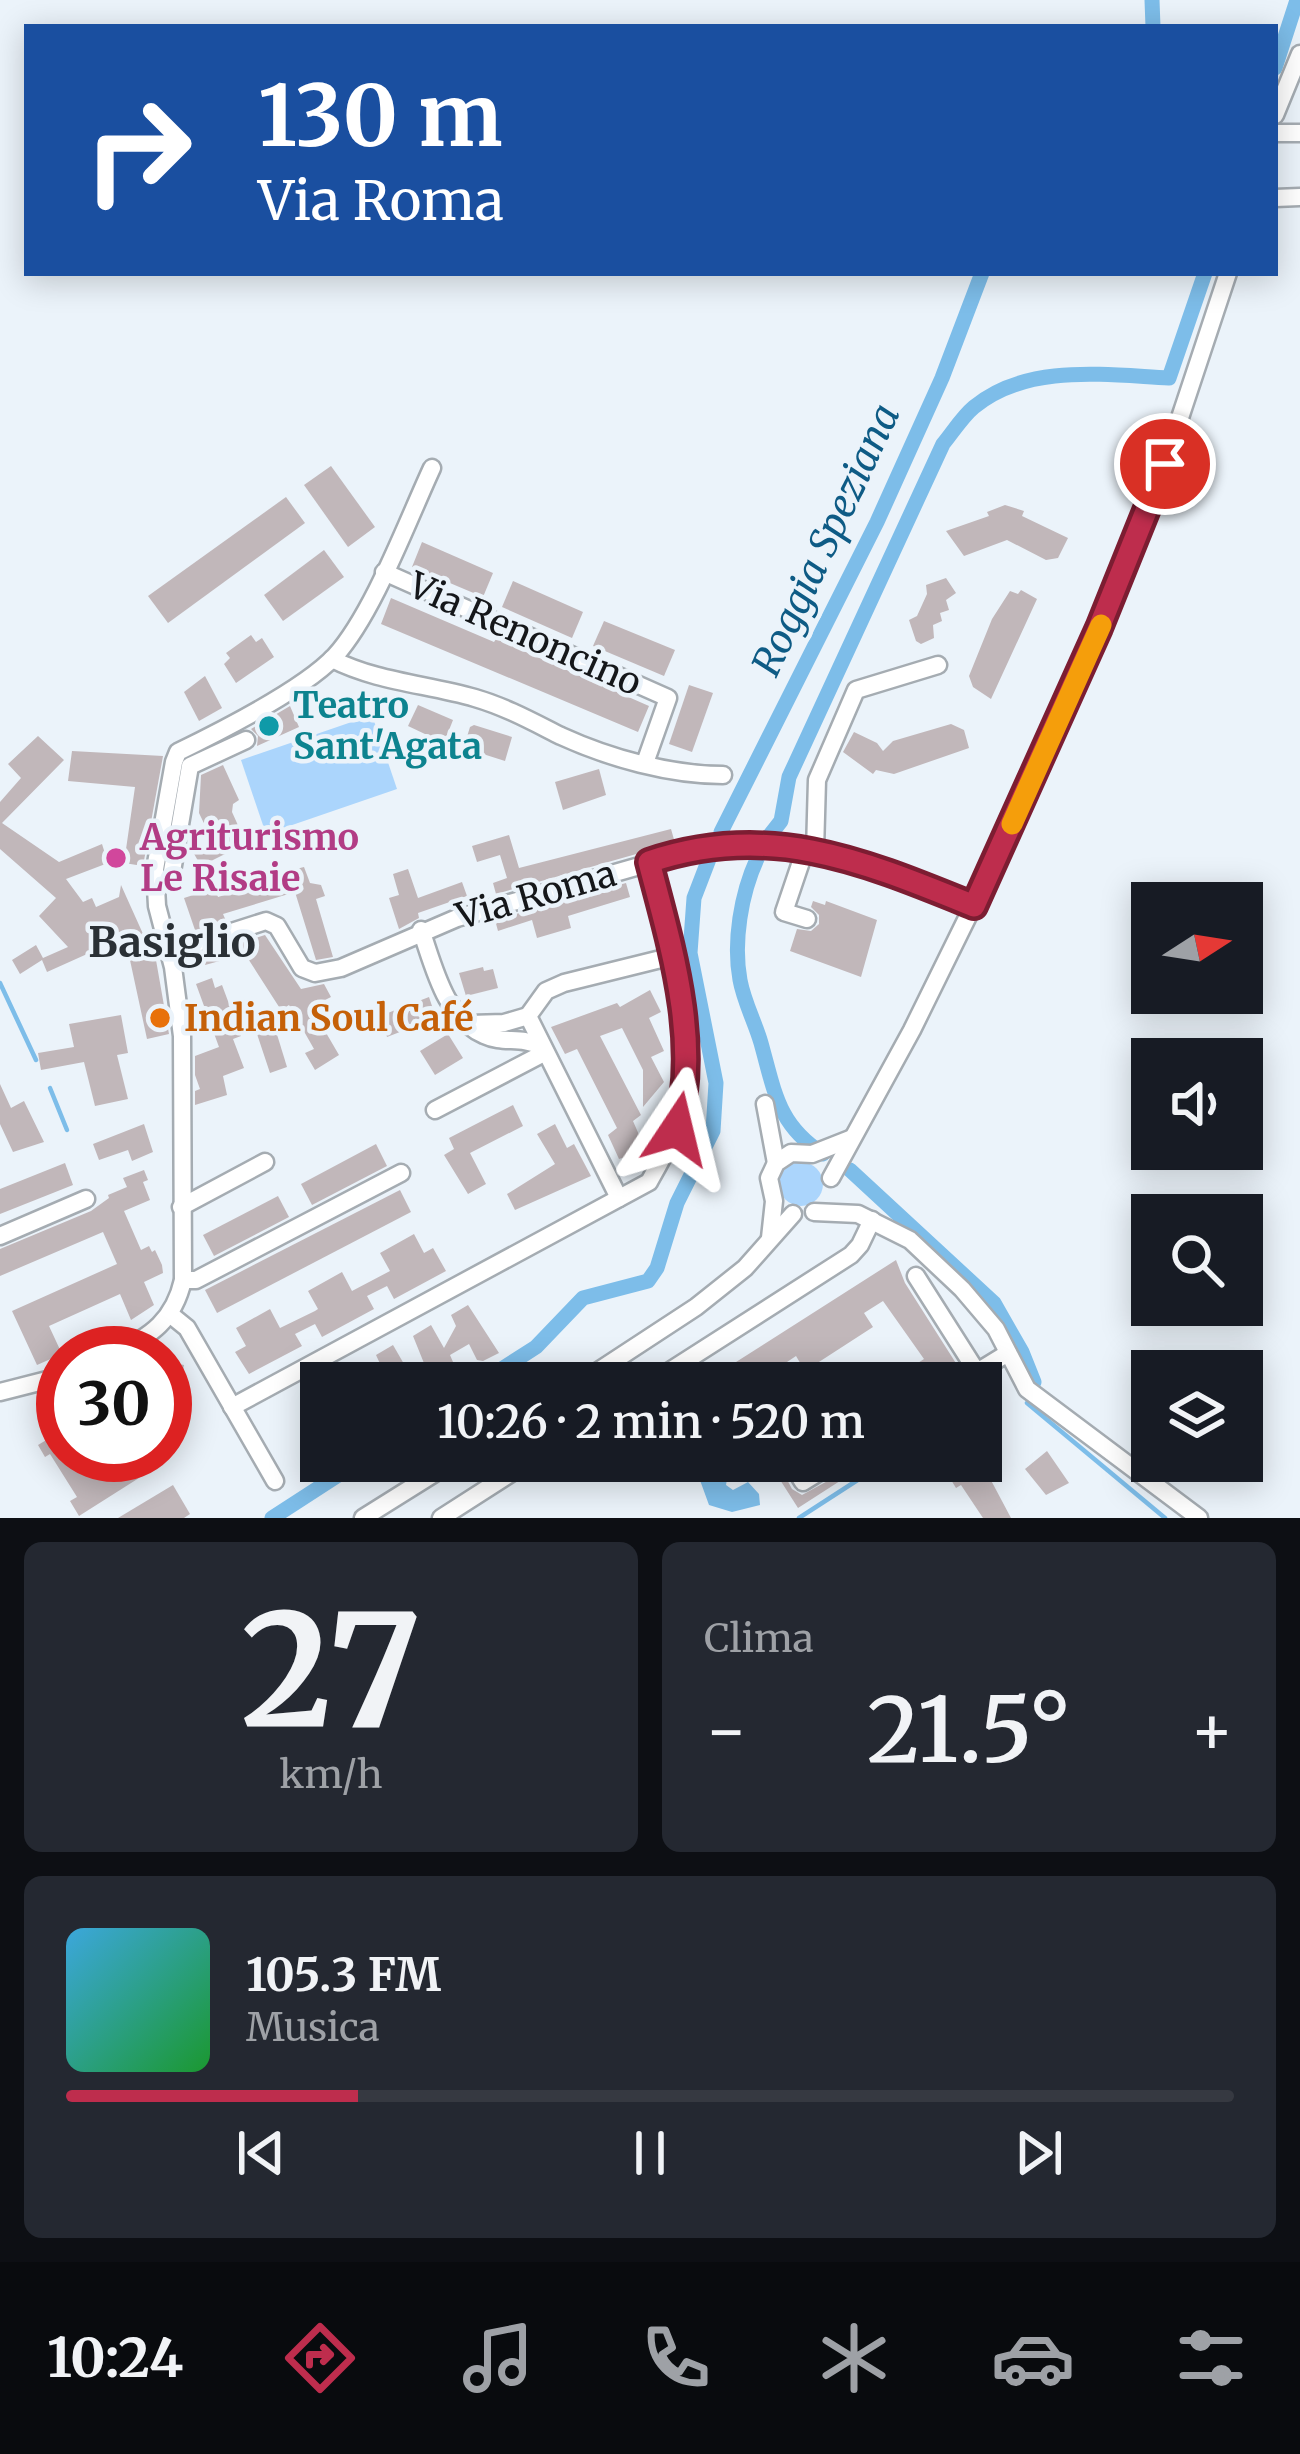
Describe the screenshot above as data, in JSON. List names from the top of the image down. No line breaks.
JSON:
{"streets":{"street":["Via Renoncino","Via Roma"]},"districts":["Basiglio"],"water":["Roggia Speziana"],"places":["Teatro Sant'Agata","Agriturismo Le Risaie","Indian Soul Café"],"north":"right","page":{"turn":["130 m","Via Roma"],"limit":"30","trip":"10:26 · 2 min · 520 m","tile":[["27","km/h"],"Clima"],"heat":["−","21.5°","+"],"song":["105.3 FM","Musica"],"tabs":"10:24"}}
